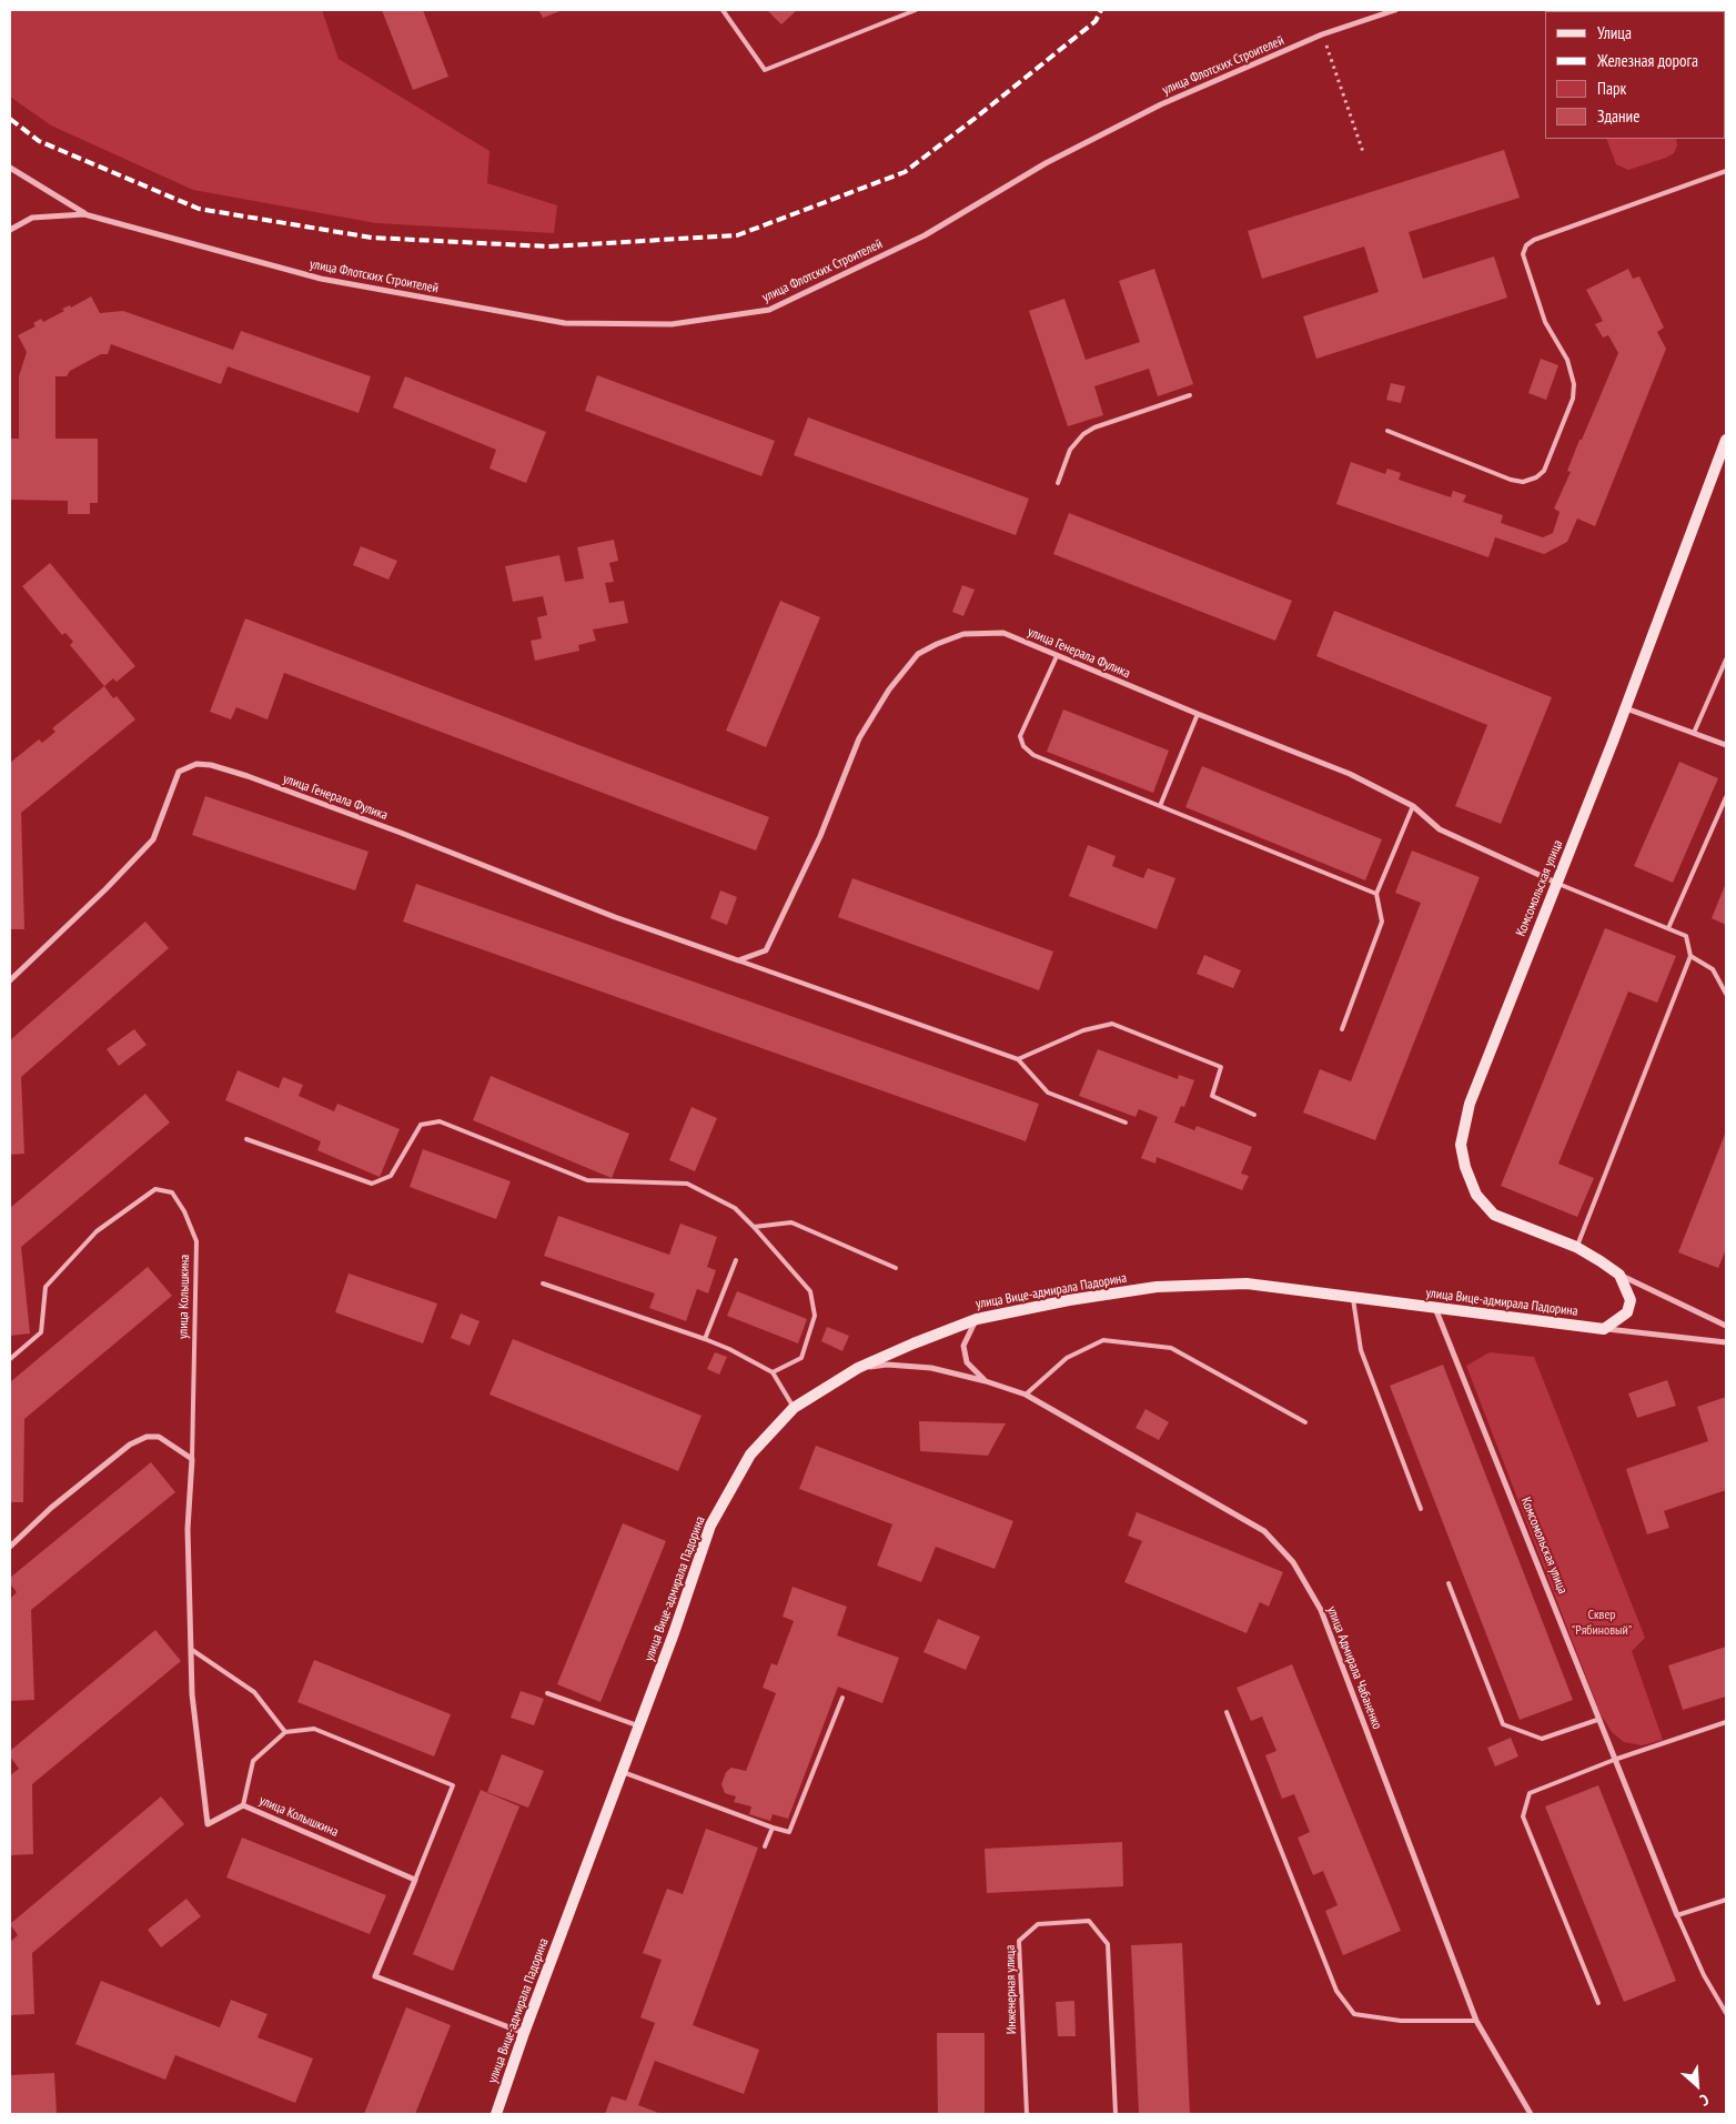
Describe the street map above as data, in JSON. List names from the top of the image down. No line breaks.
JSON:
{"streets":{"street":["улица Флотских Строителей","улица Генерала Фулика","Комсомольская улица","улица Вице-адмирала Падорина","улица Колышкина","улица Адмирала Чабаненко"],"lane":["Инженерная улица"]},"crossings":[["улица Генерала Фулика","Комсомольская улица"],["Комсомольская улица","улица Вице-адмирала Падорина"],["улица Вице-адмирала Падорина","улица Адмирала Чабаненко"]],"parks":["Сквер \"Рябиновый\""],"legend":["Улица","Железная дорога","Парк","Здание"],"north":"bottom right"}
